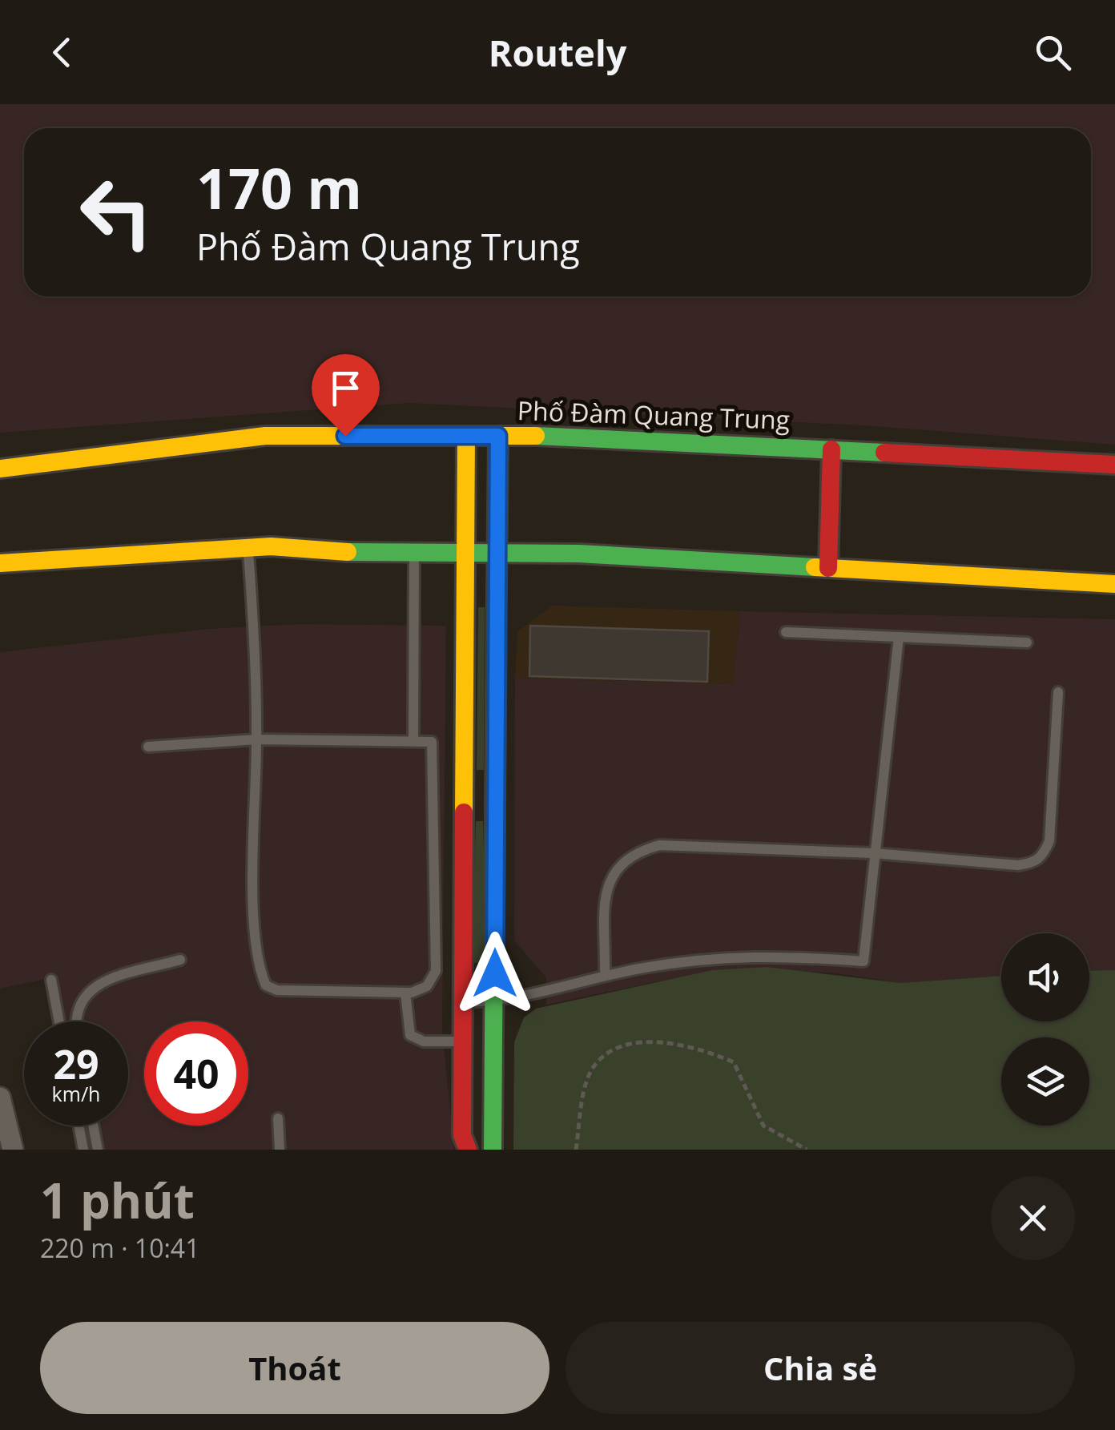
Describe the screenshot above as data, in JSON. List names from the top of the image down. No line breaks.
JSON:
{"streets":{"main road":["Phố Đàm Quang Trung"]},"page":{"header":"Routely","turn":["170 m","Phố Đàm Quang Trung"],"speed":"29 km/h","limit":"40","heading":["1 phút","220 m · 10:41"],"buttons":["Thoát","Chia sẻ"]}}
